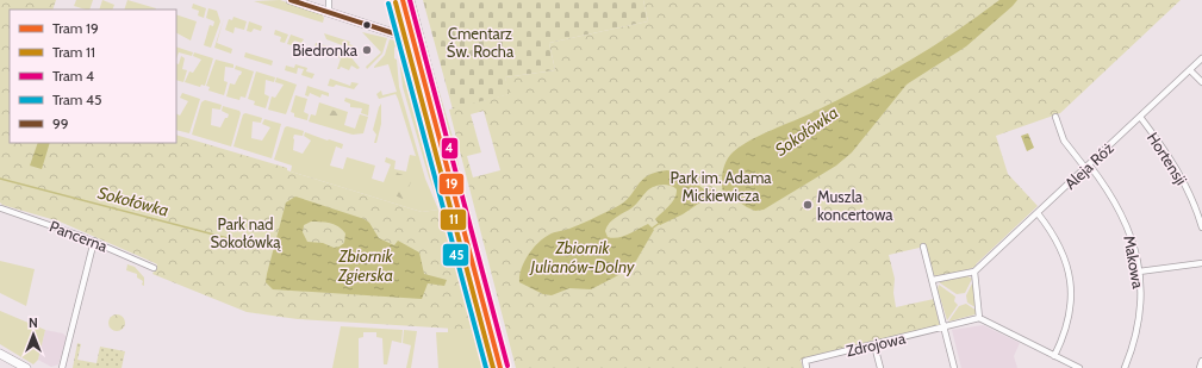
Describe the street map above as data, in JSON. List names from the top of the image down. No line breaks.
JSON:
{"streets":{"street":["Hortensji","Aleja Róż","Pancerna","Makowa","Zdrojowa"]},"crossings":[["Hortensji","Aleja Róż"],["Aleja Róż","Makowa"]],"water":["Sokołówka","Zbiornik Julianów-Dolny","Zbiornik Zgierska"],"parks":["Cmentarz Św. Rocha","Park im. Adama Mickiewicza","Park nad Sokołówką"],"places":["Biedronka","Muszla koncertowa"],"lines":["tram line 19","tram line 4","transit line 99","tram line 11","tram line 45"],"legend":["Tram 19","Tram 11","Tram 4","Tram 45","99"],"north":"top"}
